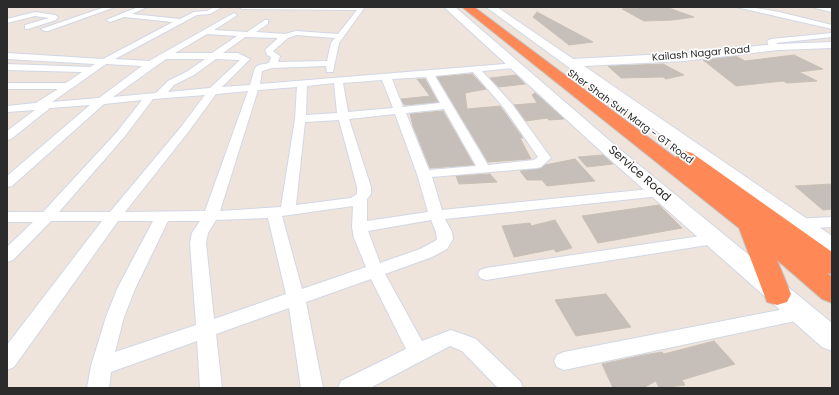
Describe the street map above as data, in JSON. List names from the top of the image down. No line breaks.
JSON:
{"streets":{"highway":["Sher Shah Suri Marg - GT Road"],"street":["Kailash Nagar Road","Service Road"]}}
